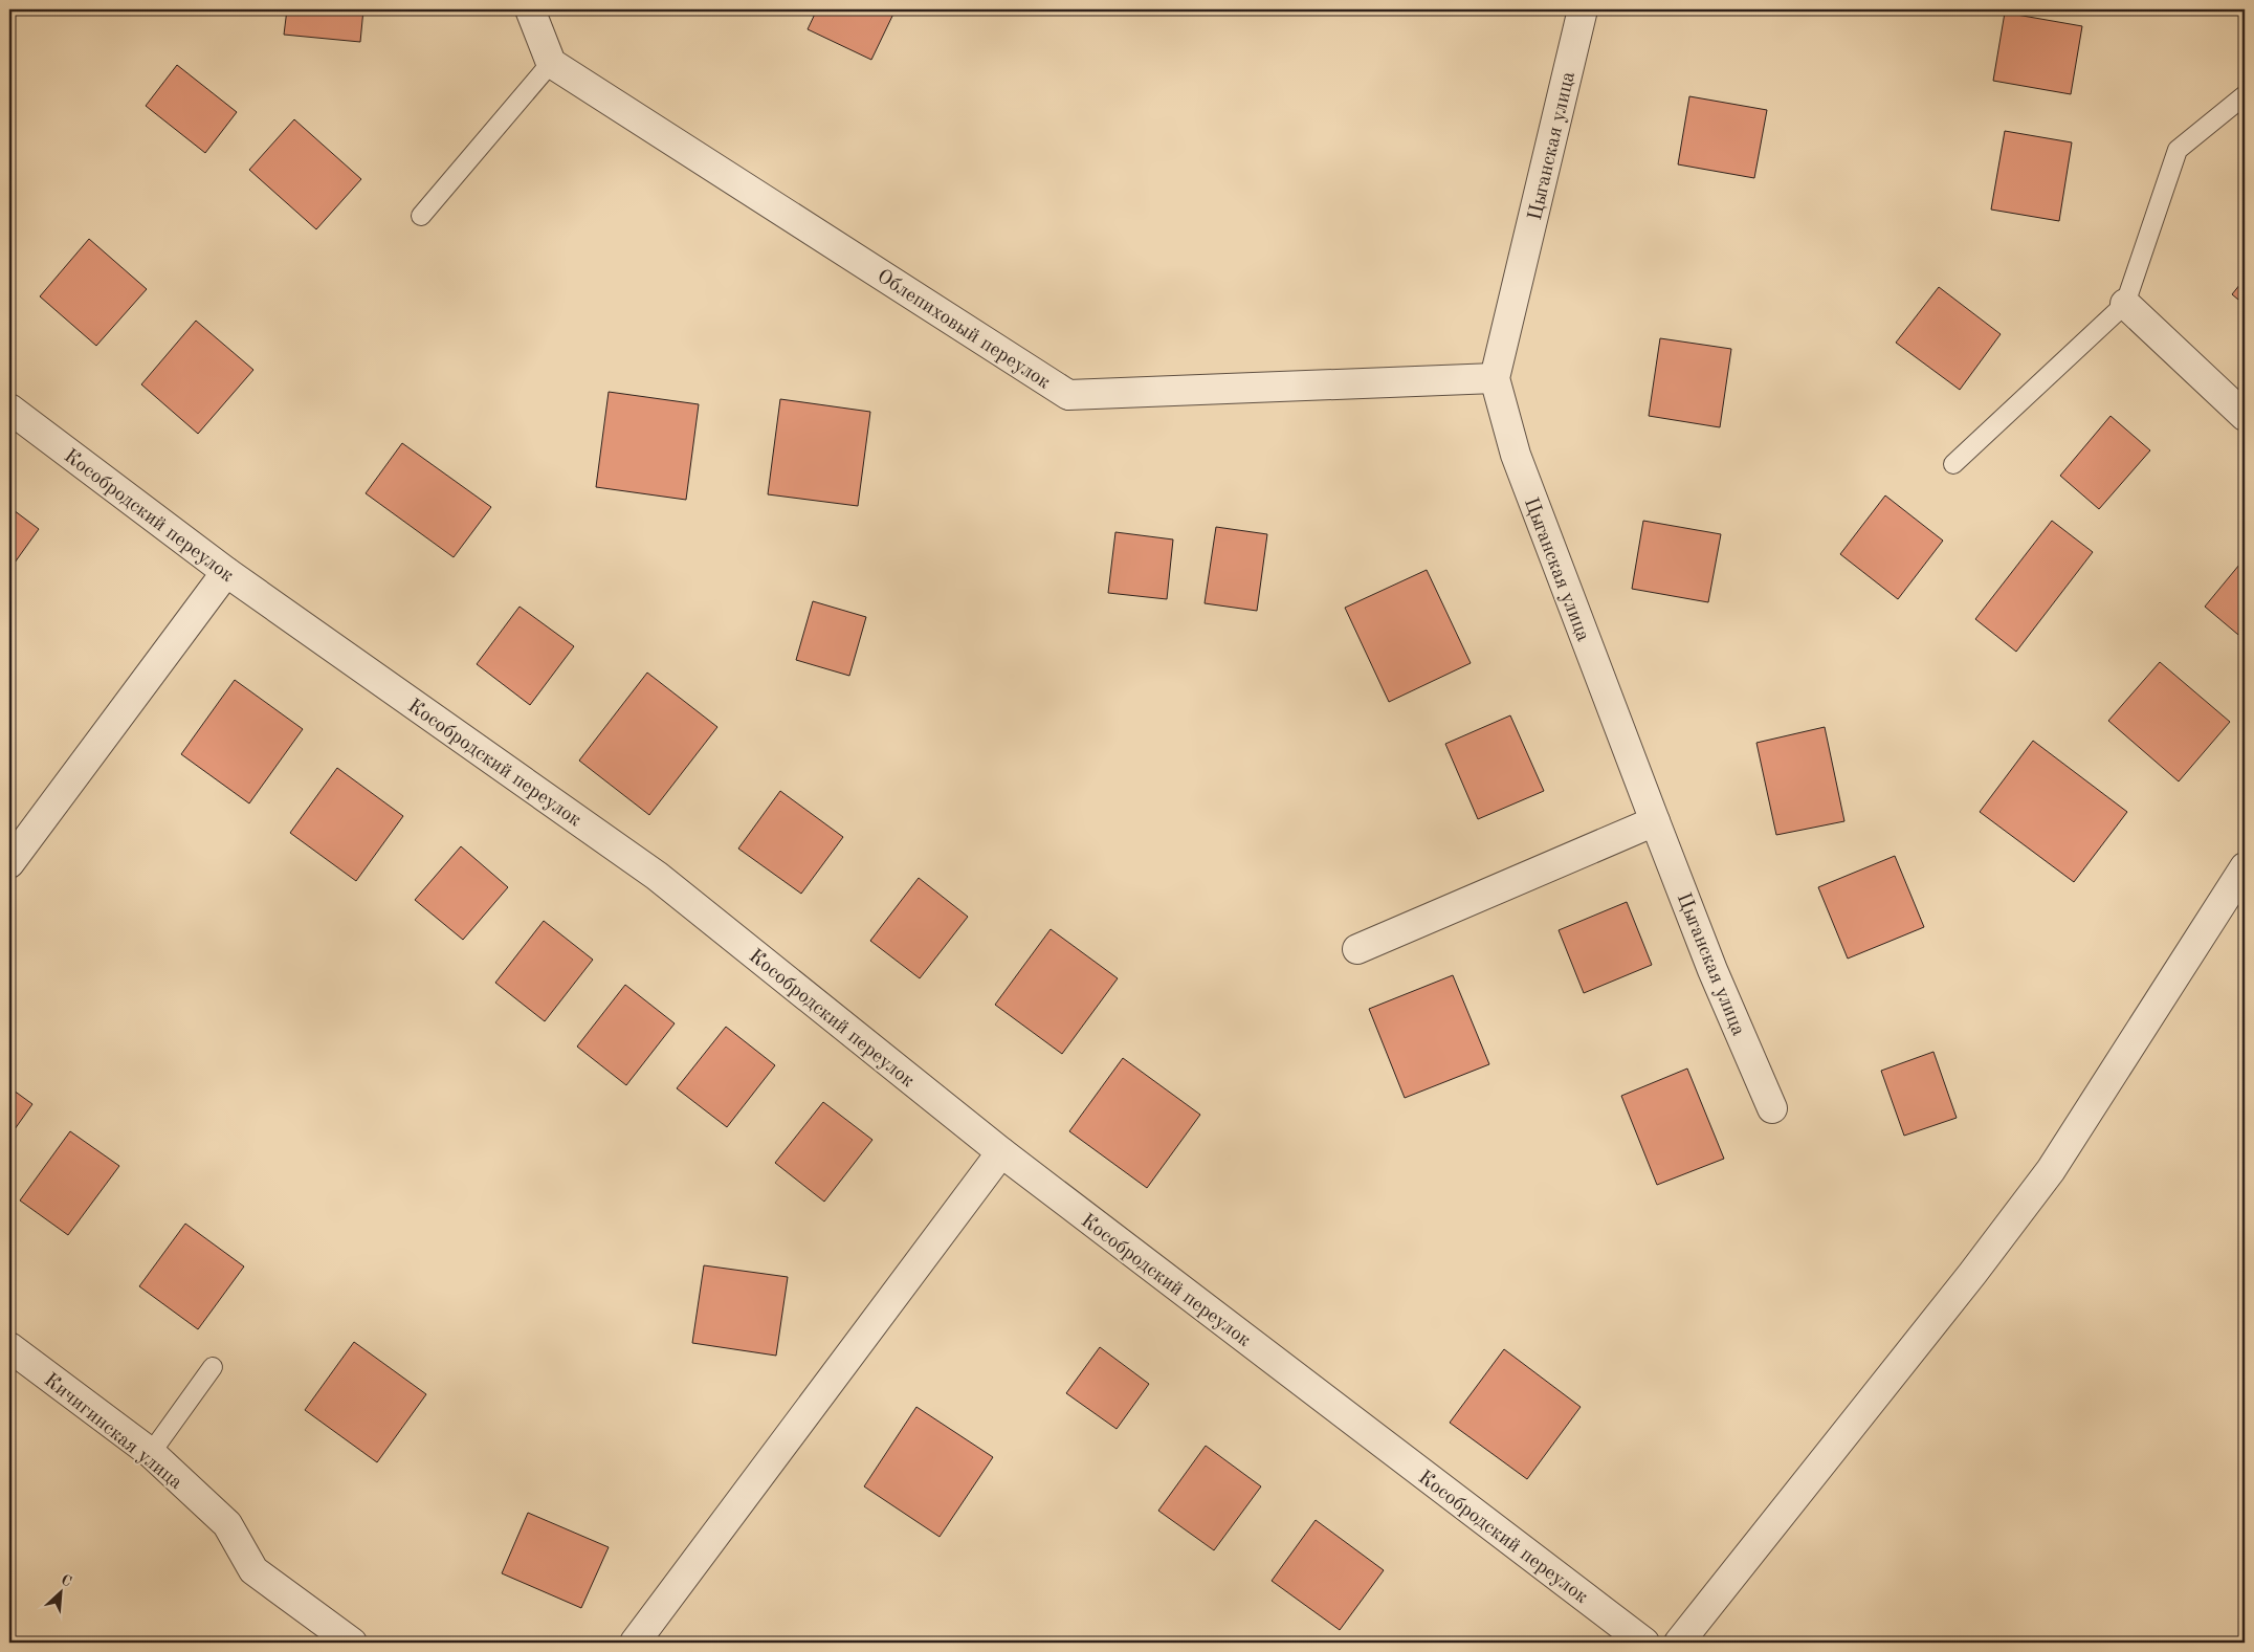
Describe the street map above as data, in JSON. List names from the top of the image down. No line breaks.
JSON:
{"streets":{"street":["Цыганская улица","Облепиховый переулок","Кособродский переулок","Кичигинская улица"]},"crossings":[["Цыганская улица","Облепиховый переулок"]],"north":"top right"}
